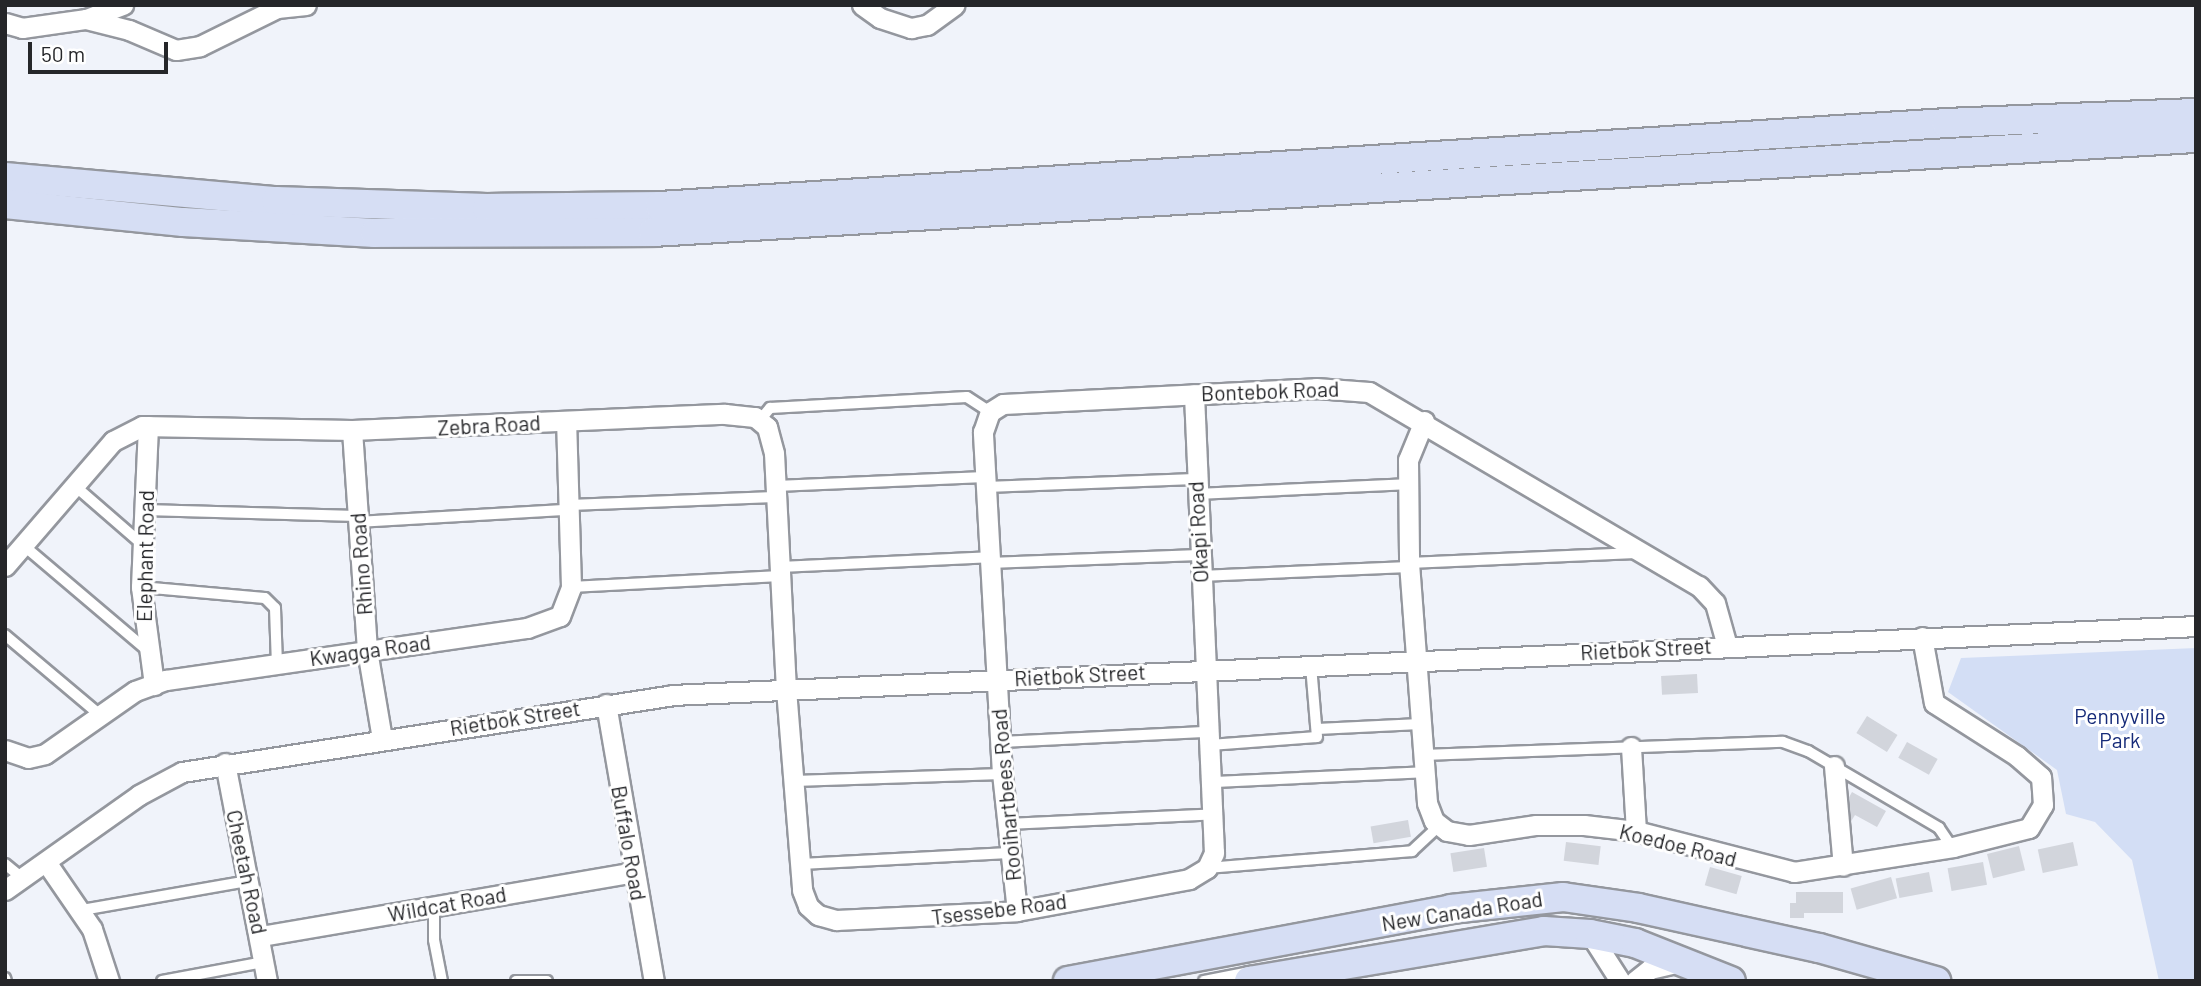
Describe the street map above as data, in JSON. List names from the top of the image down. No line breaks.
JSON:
{"streets":{"main road":["New Canada Road"],"street":["Bontebok Road","Zebra Road","Okapi Road","Elephant Road","Rhino Road","Rietbok Street","Kwagga Road","Rooihartbees Road","Buffalo Road","Koedoe Road","Cheetah Road","Wildcat Road","Tsessebe Road"]},"crossings":[["Bontebok Road","Okapi Road"],["Bontebok Road","Rietbok Street"],["Zebra Road","Elephant Road"],["Zebra Road","Rhino Road"],["Zebra Road","Kwagga Road"],["Okapi Road","Rietbok Street"],["Elephant Road","Kwagga Road"],["Rhino Road","Rietbok Street"],["Rhino Road","Kwagga Road"],["Rietbok Street","Rooihartbees Road"],["Rietbok Street","Buffalo Road"],["Rietbok Street","Koedoe Road"],["Rietbok Street","Cheetah Road"],["Rietbok Street","Tsessebe Road"],["Rooihartbees Road","Tsessebe Road"],["Buffalo Road","Wildcat Road"],["Cheetah Road","Wildcat Road"]],"parks":["Pennyville Park"],"scale_bar":"50 m"}
